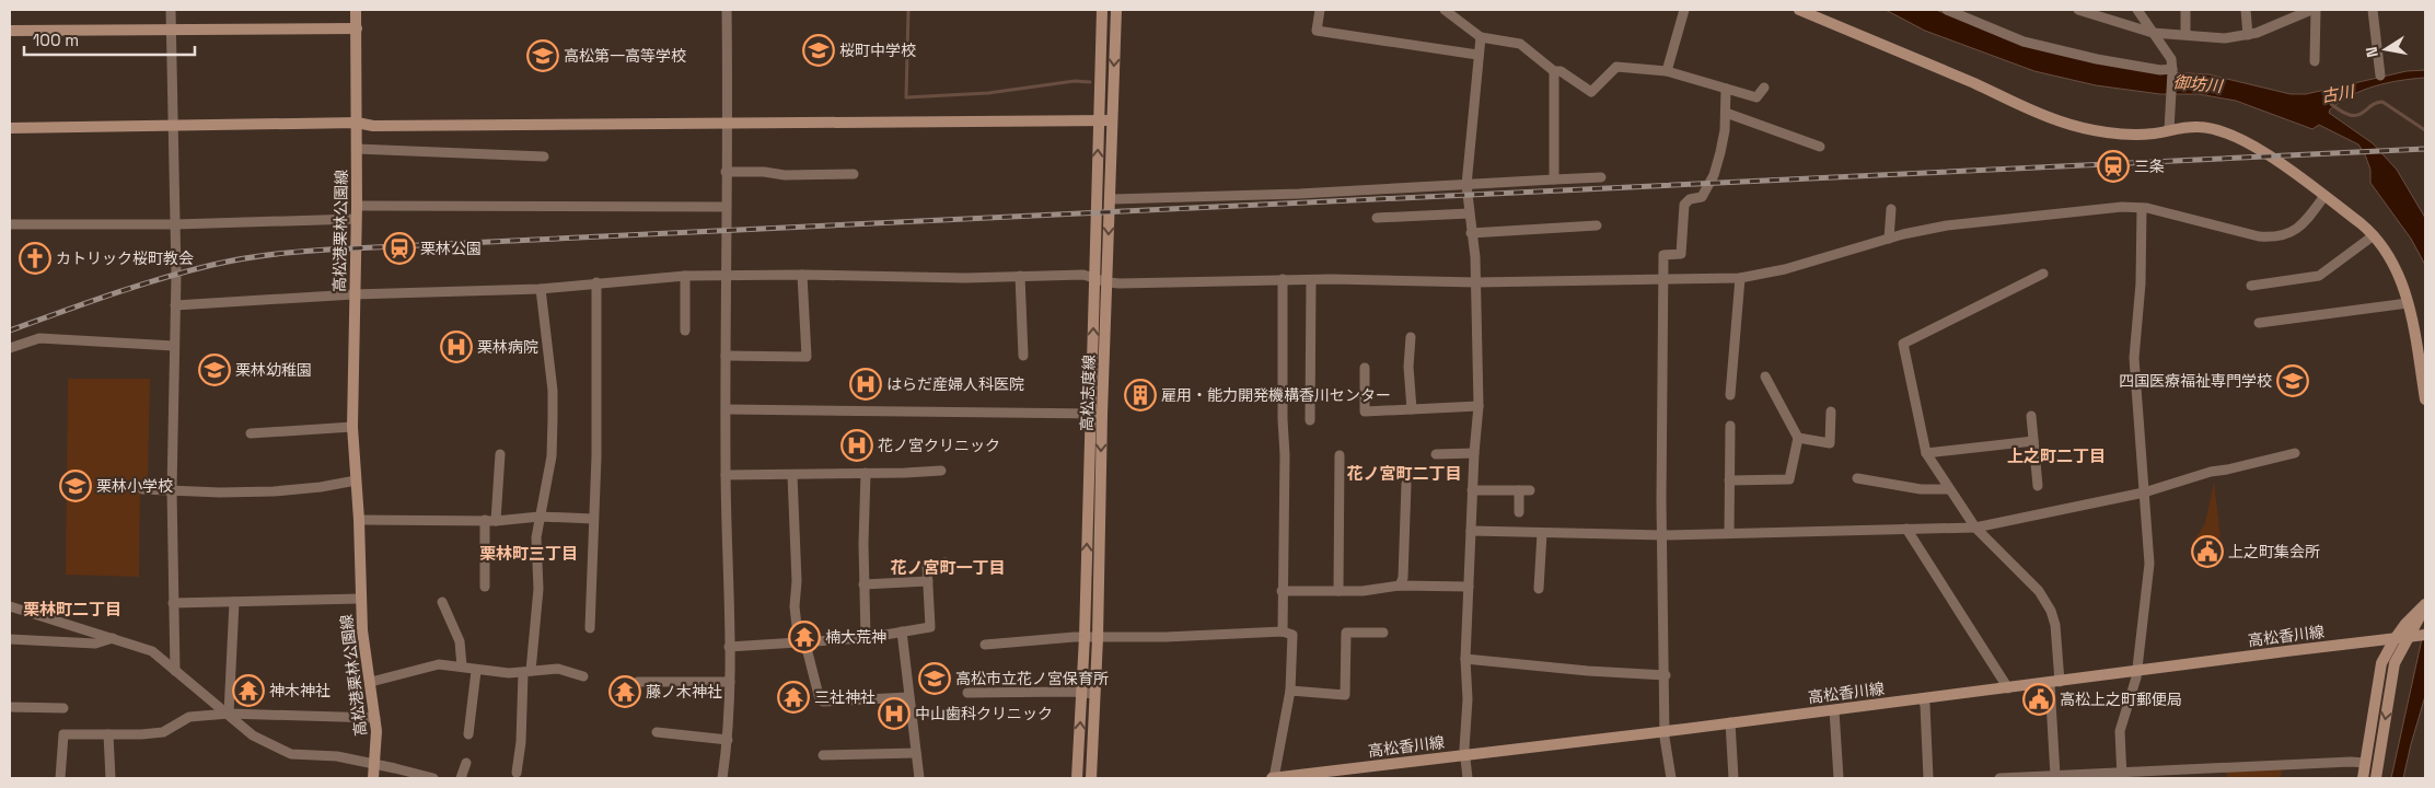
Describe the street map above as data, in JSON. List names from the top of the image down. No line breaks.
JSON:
{"streets":{"main road":["高松港栗林公園線","高松志度線","高松香川線"]},"districts":["上之町二丁目","花ノ宮町二丁目","栗林町三丁目","花ノ宮町一丁目","栗林町二丁目"],"water":["御坊川","古川"],"places":{"school or university":["桜町中学校","高松第一高等学校","栗林幼稚園","四国医療福祉専門学校","栗林小学校","高松市立花ノ宮保育所"],"station":["三条","栗林公園"],"church":["カトリック桜町教会"],"hospital":["栗林病院","はらだ産婦人科医院","花ノ宮クリニック","中山歯科クリニック"],"building":["雇用・能力開発機構香川センター"],"public building":["上之町集会所","高松上之町郵便局"],"temple":["楠大荒神","神木神社","藤ノ木神社","三社神社"]},"scale_bar":"100 m","north":"left"}
